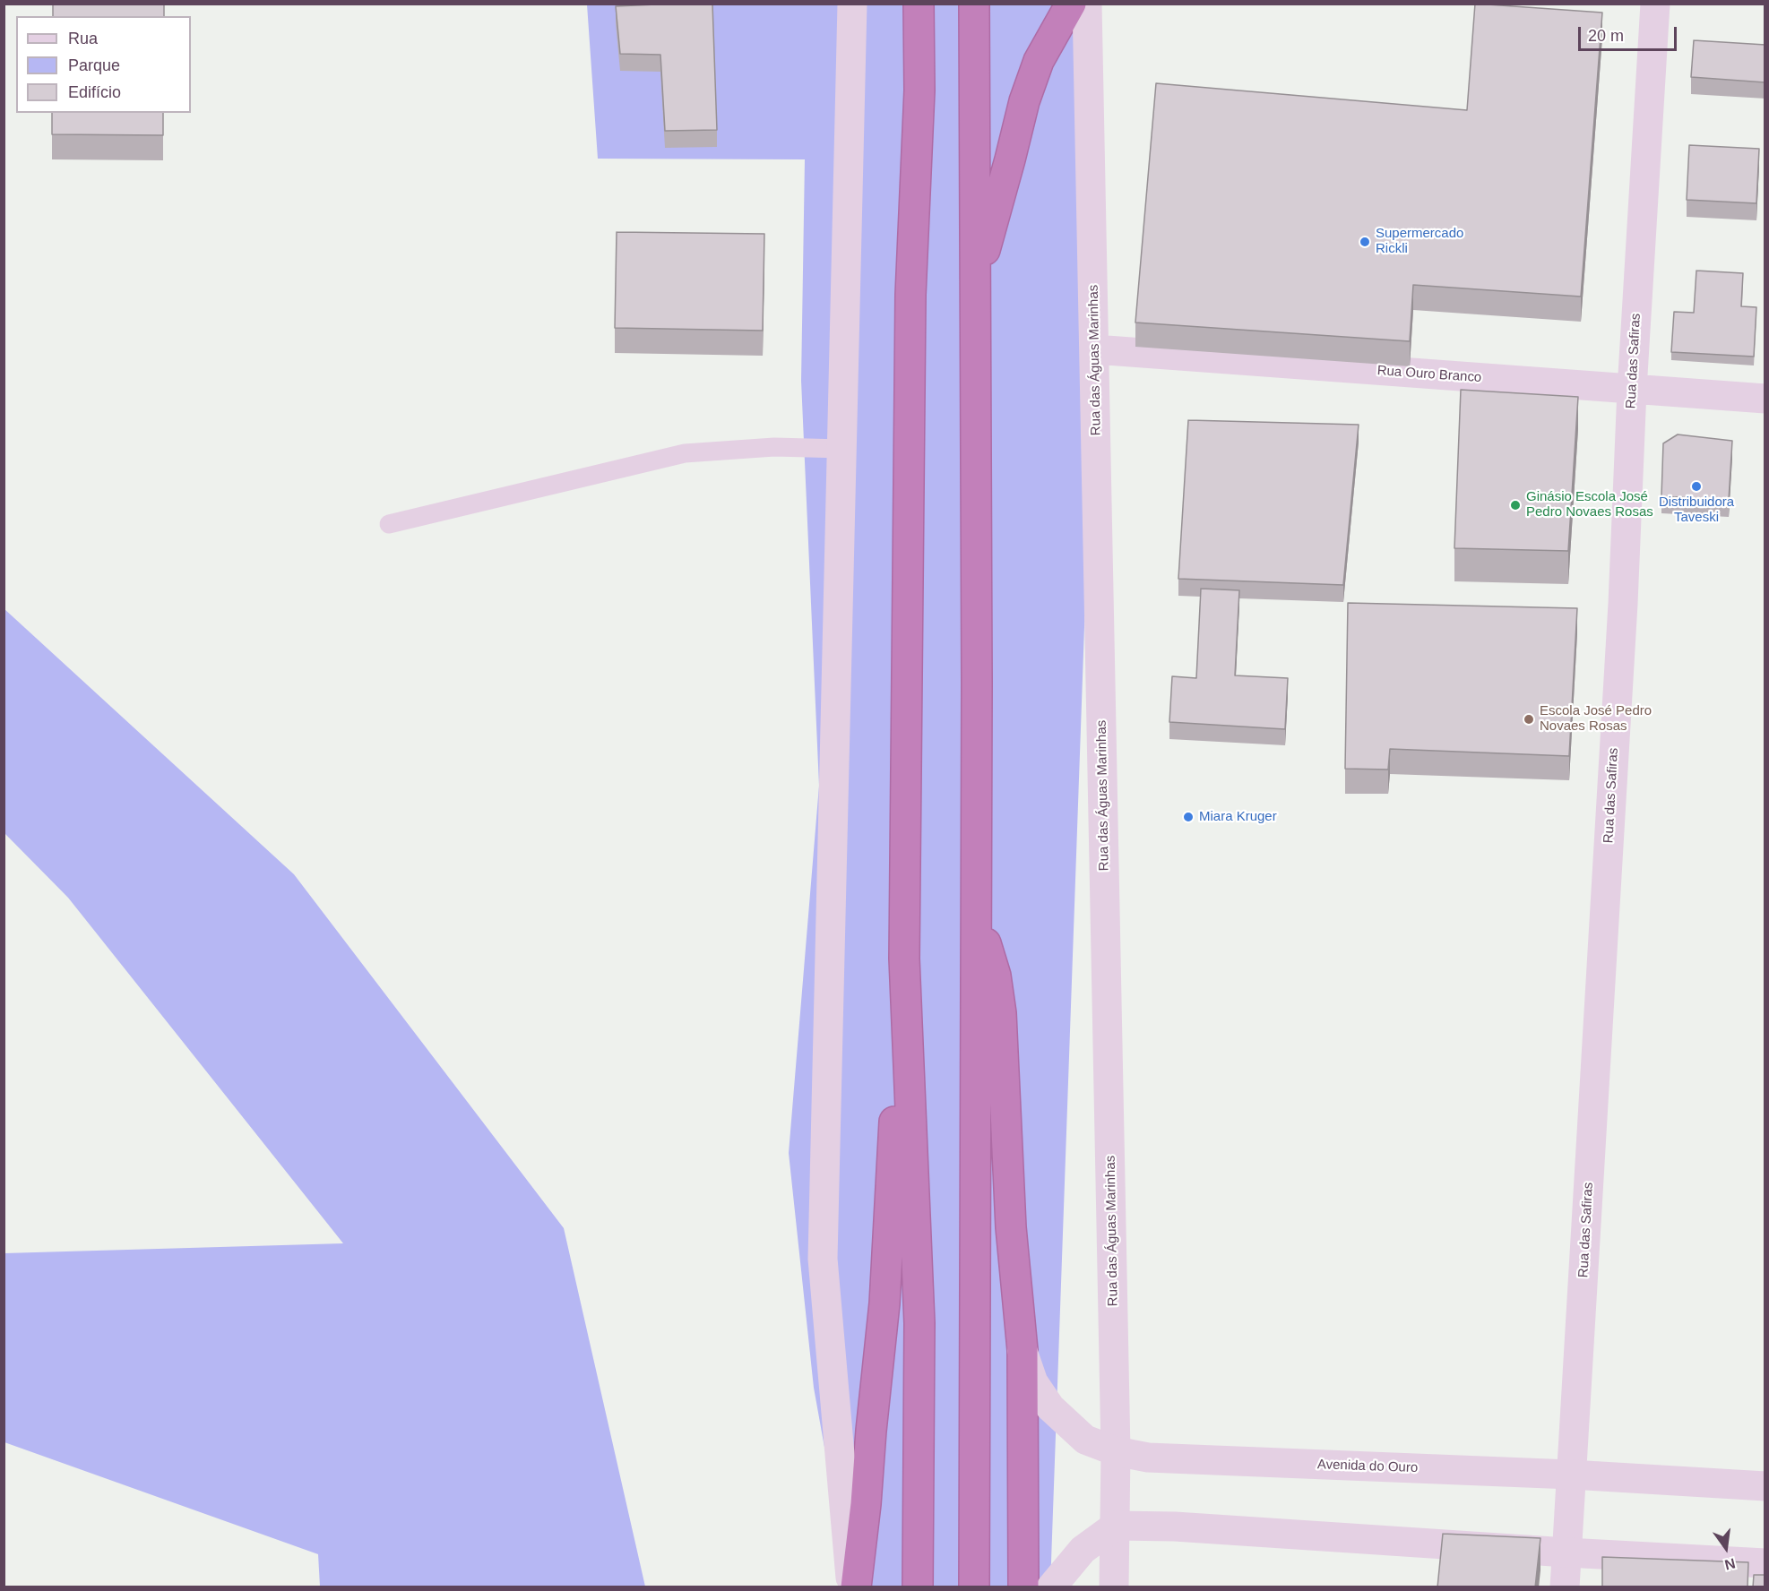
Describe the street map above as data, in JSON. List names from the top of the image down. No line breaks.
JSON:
{"streets":{"street":["Rua das Águas Marinhas","Rua das Safiras","Rua Ouro Branco","Avenida do Ouro"]},"crossings":[["Rua das Águas Marinhas","Rua Ouro Branco"],["Rua das Águas Marinhas","Avenida do Ouro"],["Rua das Safiras","Rua Ouro Branco"],["Rua das Safiras","Avenida do Ouro"]],"places":["Supermercado Rickli","Distribuidora Taveski","Ginásio Escola José Pedro Novaes Rosas","Escola José Pedro Novaes Rosas","Miara Kruger"],"legend":["Rua","Parque","Edifício"],"scale_bar":"20 m","north":"bottom"}
